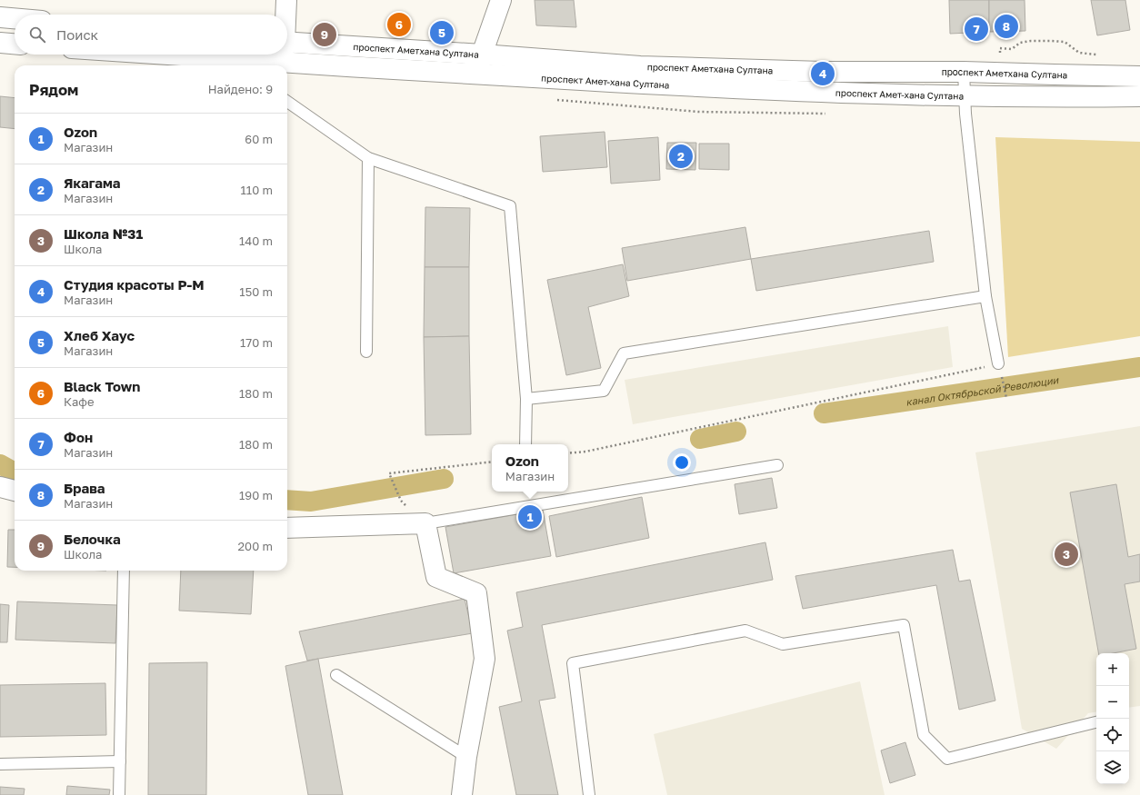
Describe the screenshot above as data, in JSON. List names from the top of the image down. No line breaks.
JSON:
{"streets":{"main road":["проспект Аметхана Султана","проспект Амет-хана Султана"]},"water":["канал Октябрьской Революции"],"page":{"pins":["6","8","7","5","9","4","2","1","3"],"search":"Поиск","heading":["Рядом","Найдено: 9"],"list":[{"mark":"1","name":"Ozon","note":"Магазин","value":"60 m"},{"mark":"2","name":"Якагама","note":"Магазин","value":"110 m"},{"mark":"3","name":"Школа №31","note":"Школа","value":"140 m"},{"mark":"4","name":"Студия красоты Р-М","note":"Магазин","value":"150 m"},{"mark":"5","name":"Хлеб Хаус","note":"Магазин","value":"170 m"},{"mark":"6","name":"Black Town","note":"Кафе","value":"180 m"},{"mark":"7","name":"Фон","note":"Магазин","value":"180 m"},{"mark":"8","name":"Брава","note":"Магазин","value":"190 m"},{"mark":"9","name":"Белочка","note":"Школа","value":"200 m"}],"popup":["Ozon","Магазин"],"map_buttons":["+","−"]}}
